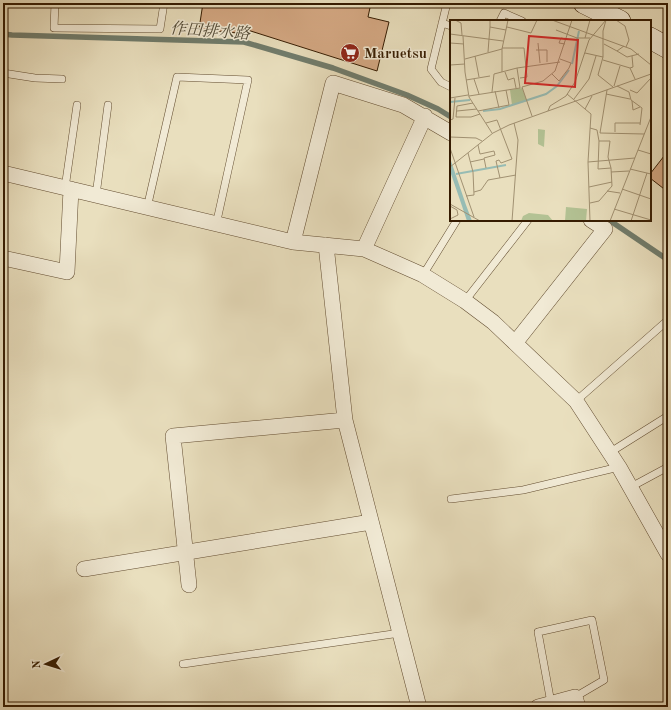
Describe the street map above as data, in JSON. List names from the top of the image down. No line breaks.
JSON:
{"water":["作田排水路"],"places":{"supermarket":["Maruetsu"]},"north":"left"}
